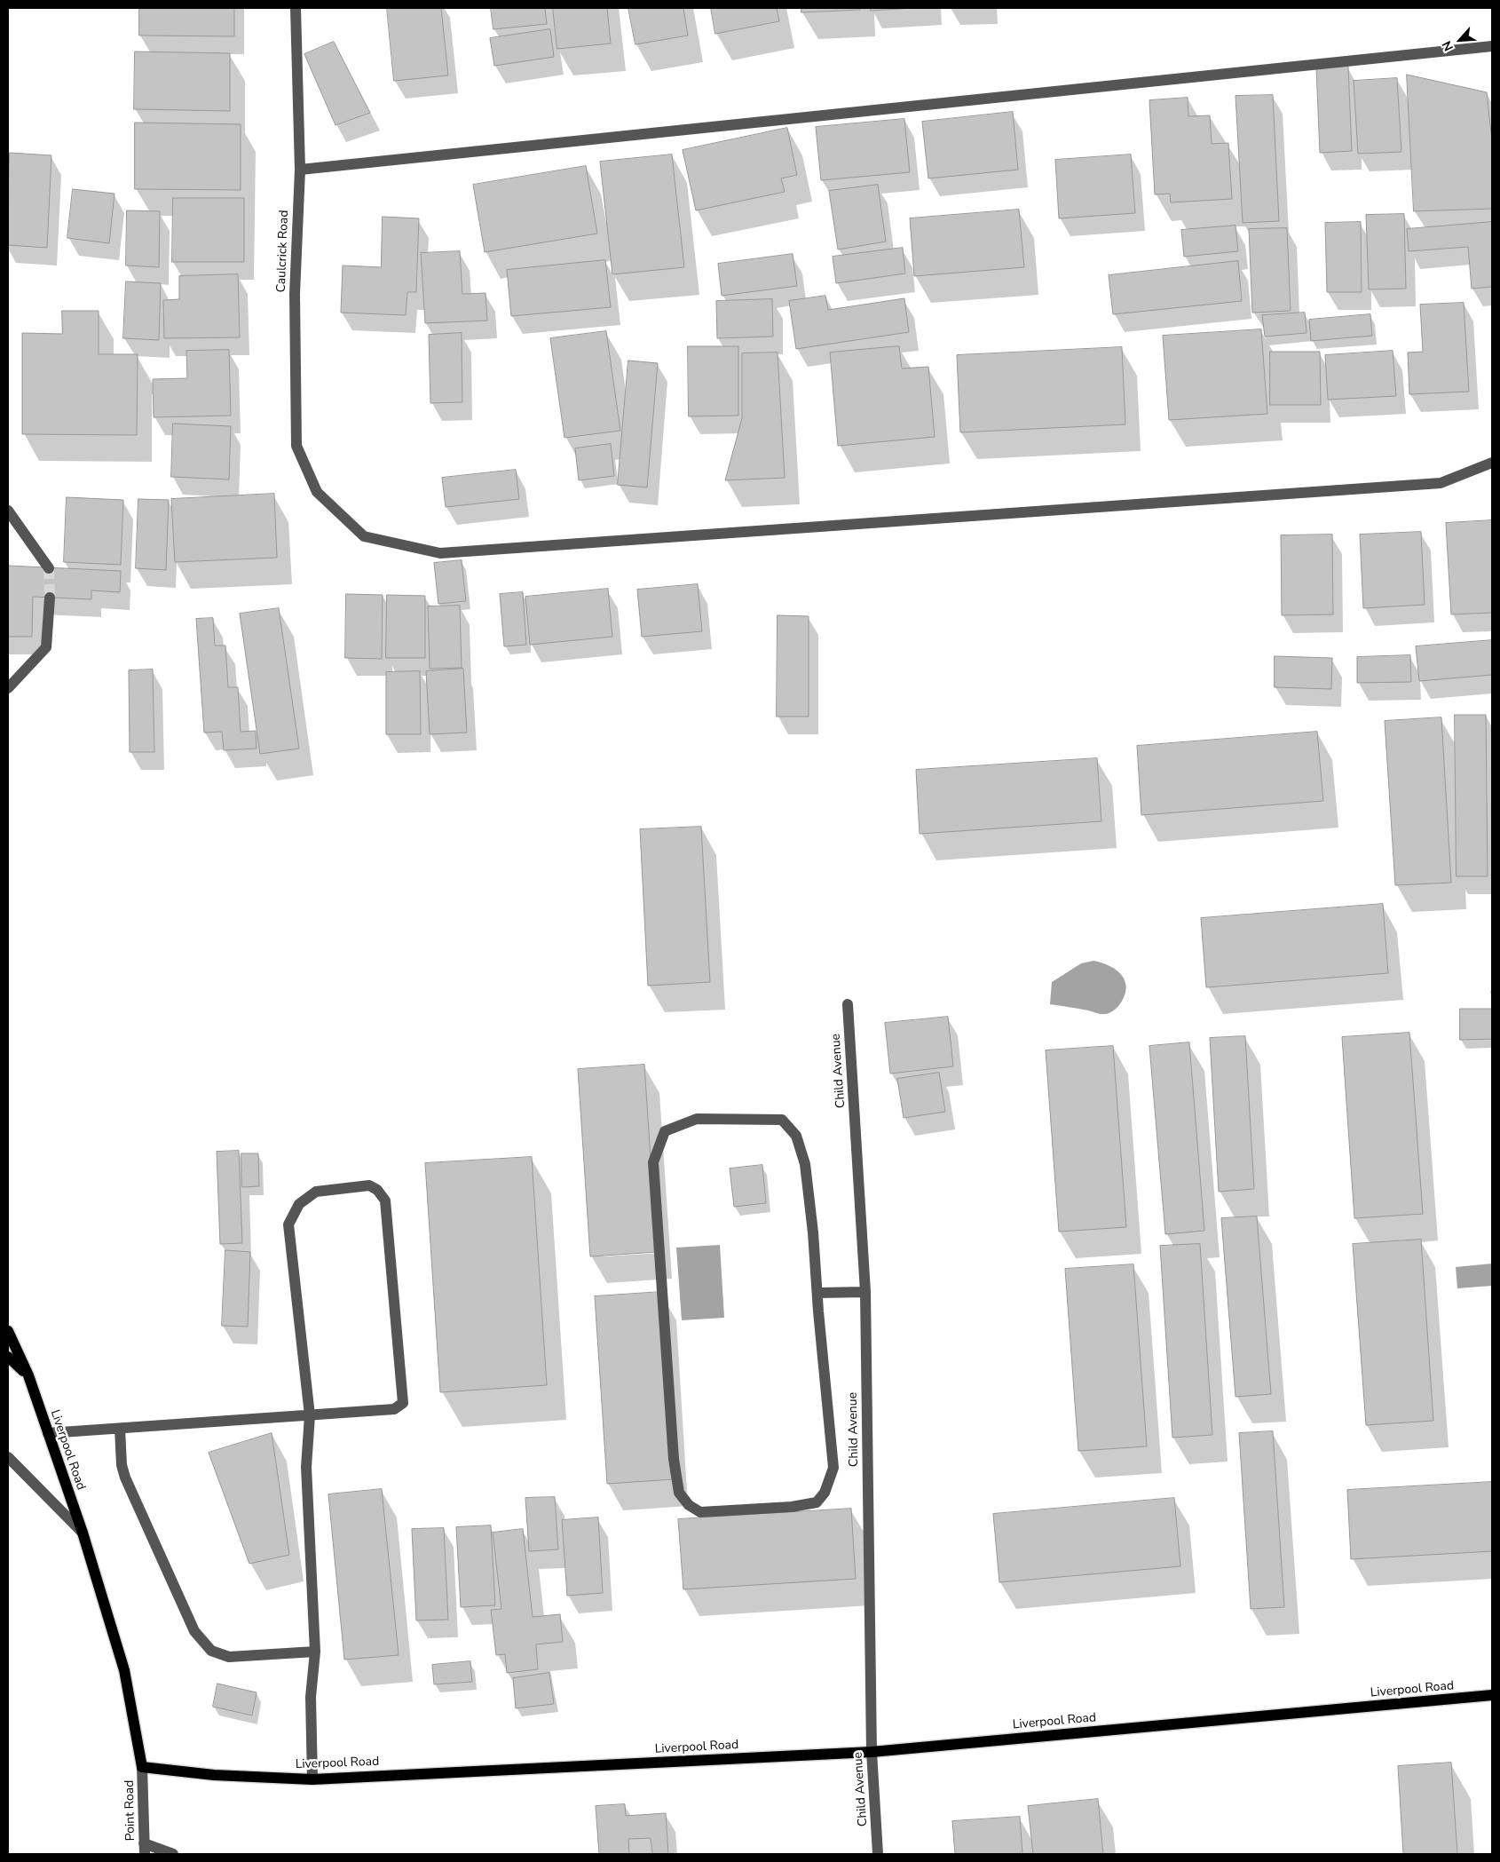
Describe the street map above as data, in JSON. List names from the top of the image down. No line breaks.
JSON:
{"streets":{"main road":["Liverpool Road"],"street":["Caulcrick Road","Child Avenue","Point Road"]},"crossings":[["Child Avenue","Liverpool Road"],["Liverpool Road","Point Road"]],"north":"bottom left"}
